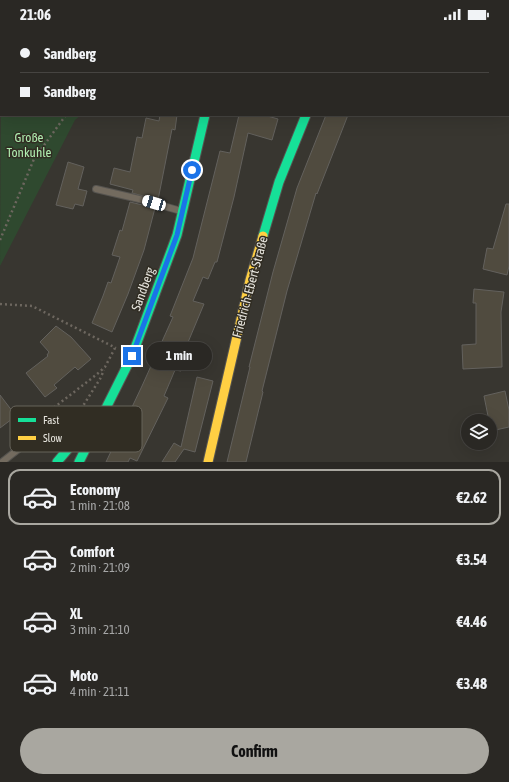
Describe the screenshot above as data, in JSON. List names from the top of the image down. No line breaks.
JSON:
{"streets":{"street":["Friedrich-Ebert-Straße","Sandberg"]},"parks":["Große Tonkuhle"],"legend":["Fast","Slow"],"page":{"status":"21:06","banner":["Sandberg","Sandberg"],"bubble":"1 min","list":[{"name":"Economy","note":"1 min · 21:08","value":"€2.62"},{"name":"Comfort","note":"2 min · 21:09","value":"€3.54"},{"name":"XL","note":"3 min · 21:10","value":"€4.46"},{"name":"Moto","note":"4 min · 21:11","value":"€3.48"}],"buttons":"Confirm"}}
